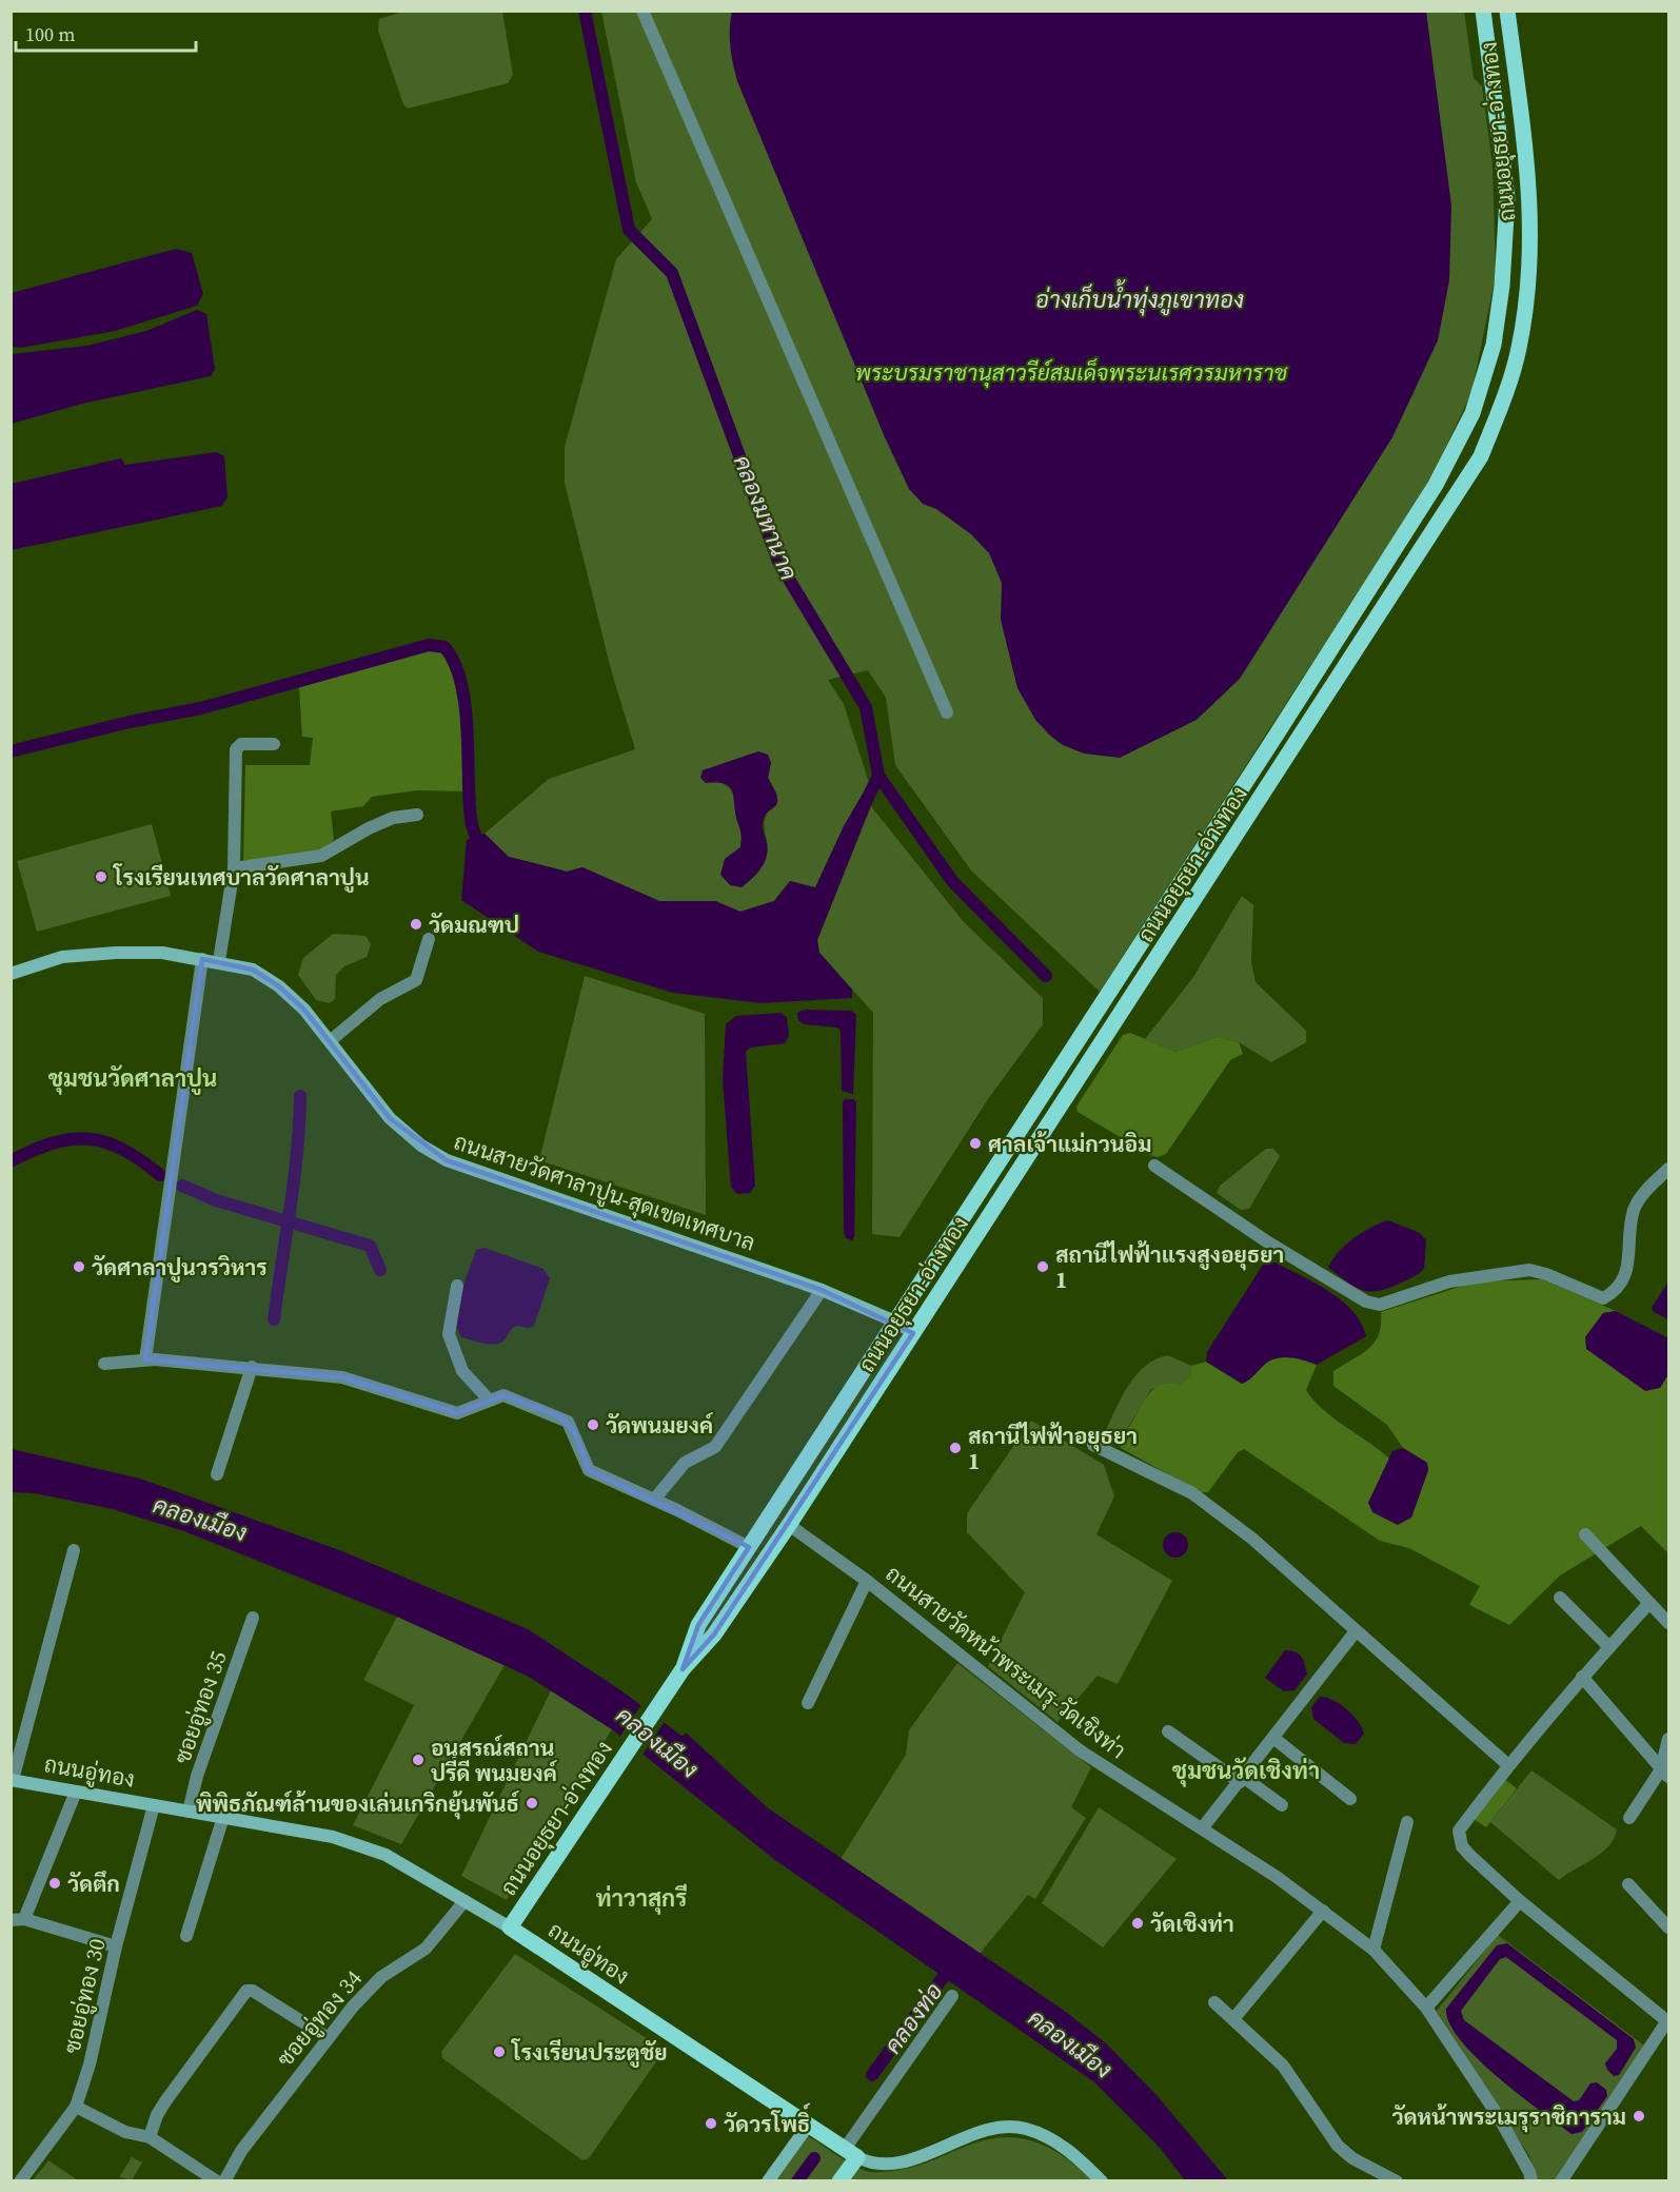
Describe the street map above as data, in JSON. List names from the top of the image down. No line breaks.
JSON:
{"streets":{"main road":["ถนนอยุธยา-อ่างทอง","ถนนอู่ทอง"],"street":["ถนนสายวัดศาลาปูน-สุดเขตเทศบาล","ถนนสายวัดหน้าพระเมรุ-วัดเชิงท่า","ซอยอู่ทอง 35","ซอยอู่ทอง 30","ซอยอู่ทอง 34"]},"crossings":[["ถนนอยุธยา-อ่างทอง","ถนนสายวัดศาลาปูน-สุดเขตเทศบาล"],["ถนนอยุธยา-อ่างทอง","ถนนสายวัดหน้าพระเมรุ-วัดเชิงท่า"],["ถนนอยุธยา-อ่างทอง","ถนนอู่ทอง"],["ซอยอู่ทอง 35","ถนนอู่ทอง"],["ถนนอู่ทอง","ซอยอู่ทอง 30"],["ถนนอู่ทอง","ซอยอู่ทอง 34"]],"districts":["ชุมชนวัดศาลาปูน","ชุมชนวัดเชิงท่า","ท่าวาสุกรี"],"water":["อ่างเก็บน้ำทุ่งภูเขาทอง","คลองมหานาค","คลองเมือง","คลองท่อ"],"parks":["พระบรมราชานุสาวรีย์สมเด็จพระนเรศวรมหาราช"],"places":["โรงเรียนเทศบาลวัดศาลาปูน","วัดมณฑป","ศาลเจ้าแม่กวนอิม","วัดศาลาปูนวรวิหาร","สถานีไฟฟ้าแรงสูงอยุธยา 1","วัดพนมยงค์","สถานีไฟฟ้าอยุธยา 1","อนุสรณ์สถาน ปรีดี พนมยงค์","พิพิธภัณฑ์ล้านของเล่นเกริกยุ้นพันธ์","วัดตึก","วัดเชิงท่า","โรงเรียนประตูชัย","วัดหน้าพระเมรุราชิการาม","วัดวรโพธิ์"],"scale_bar":"100 m"}
